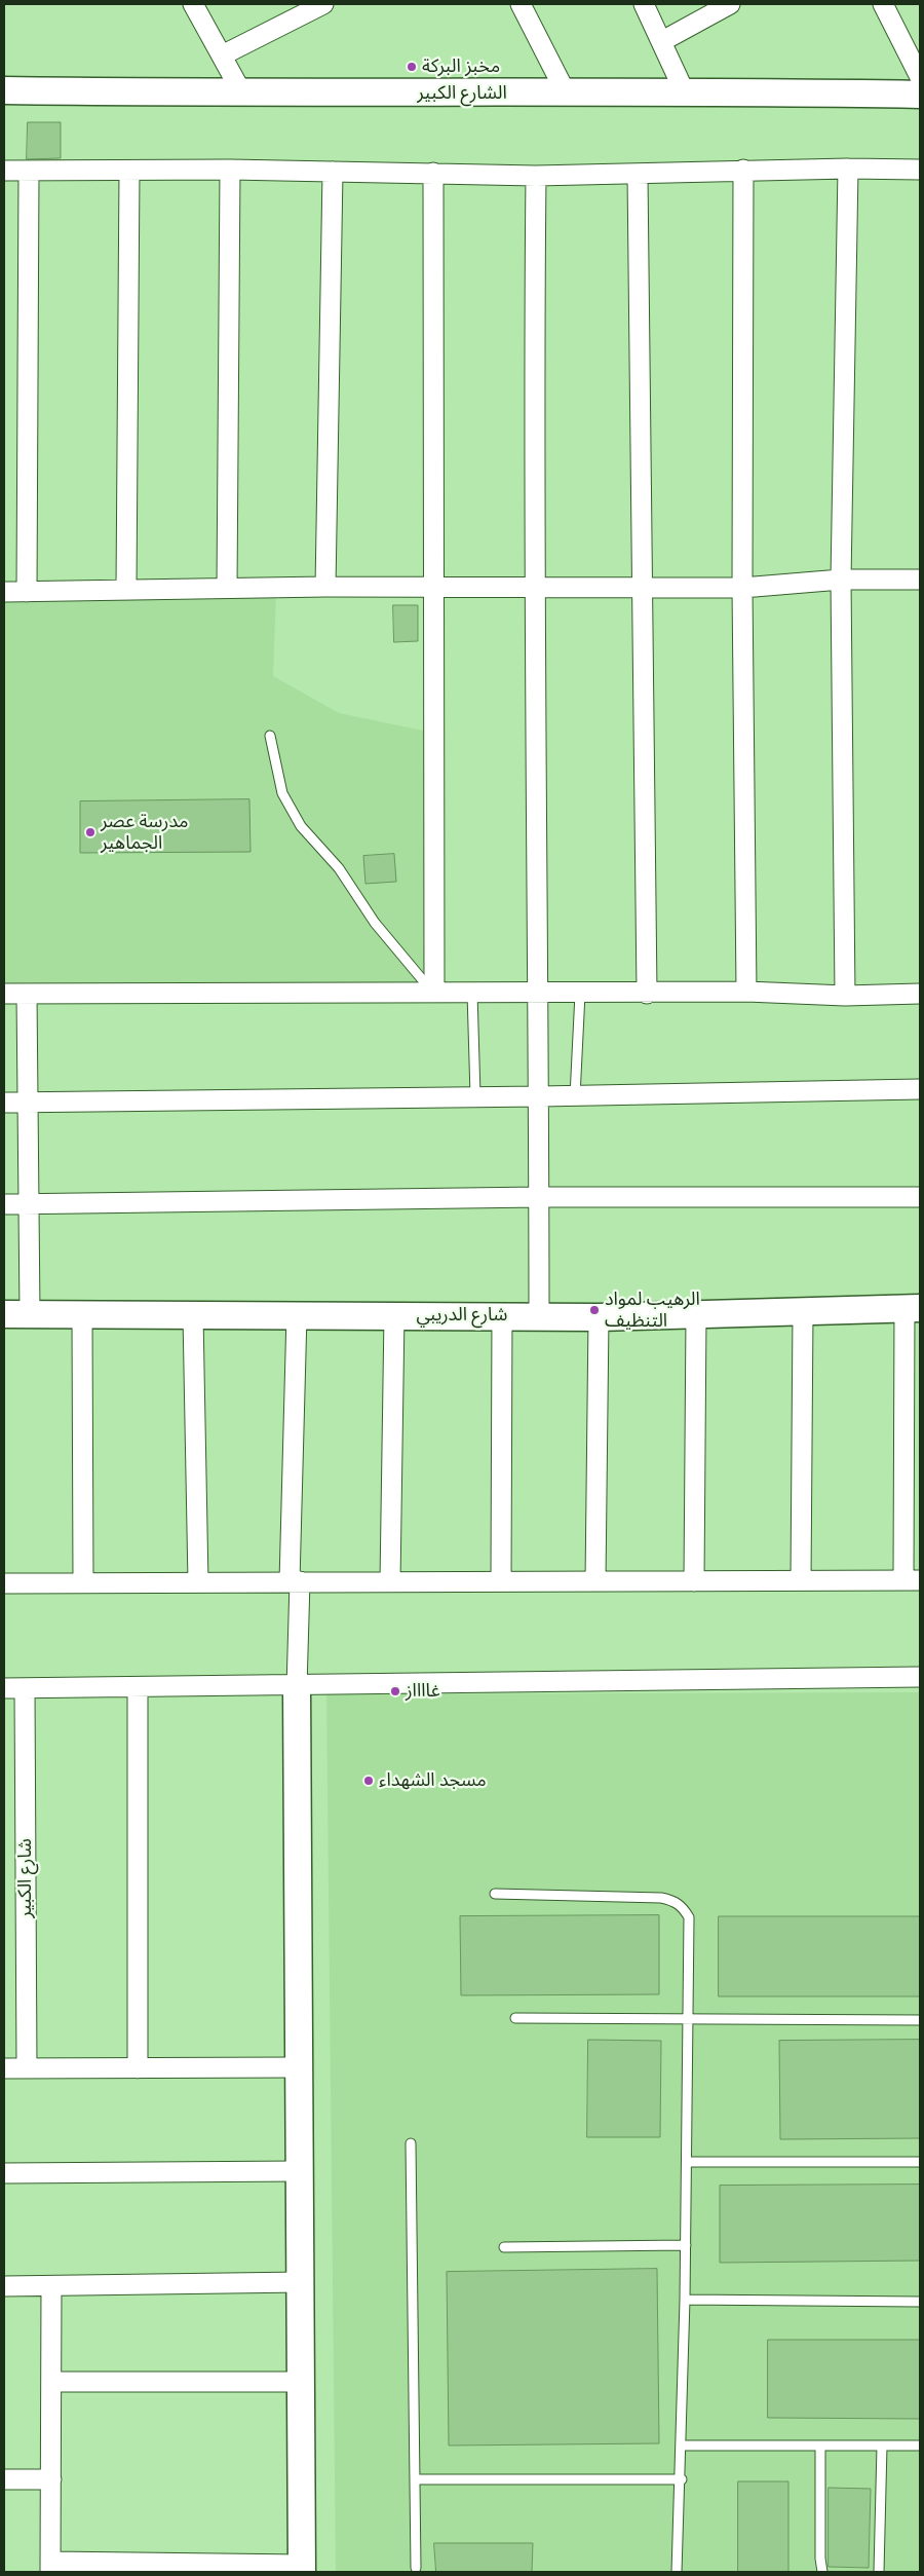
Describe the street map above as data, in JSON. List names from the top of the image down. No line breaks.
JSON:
{"streets":{"street":["الشارع الكبير","شارع الدريبي","شارع الكبير"]},"places":["مخبز البركة","مدرسة عصر الجماهير","الرهيب لمواد التنظيف","غااااز","مسجد الشهداء"]}
